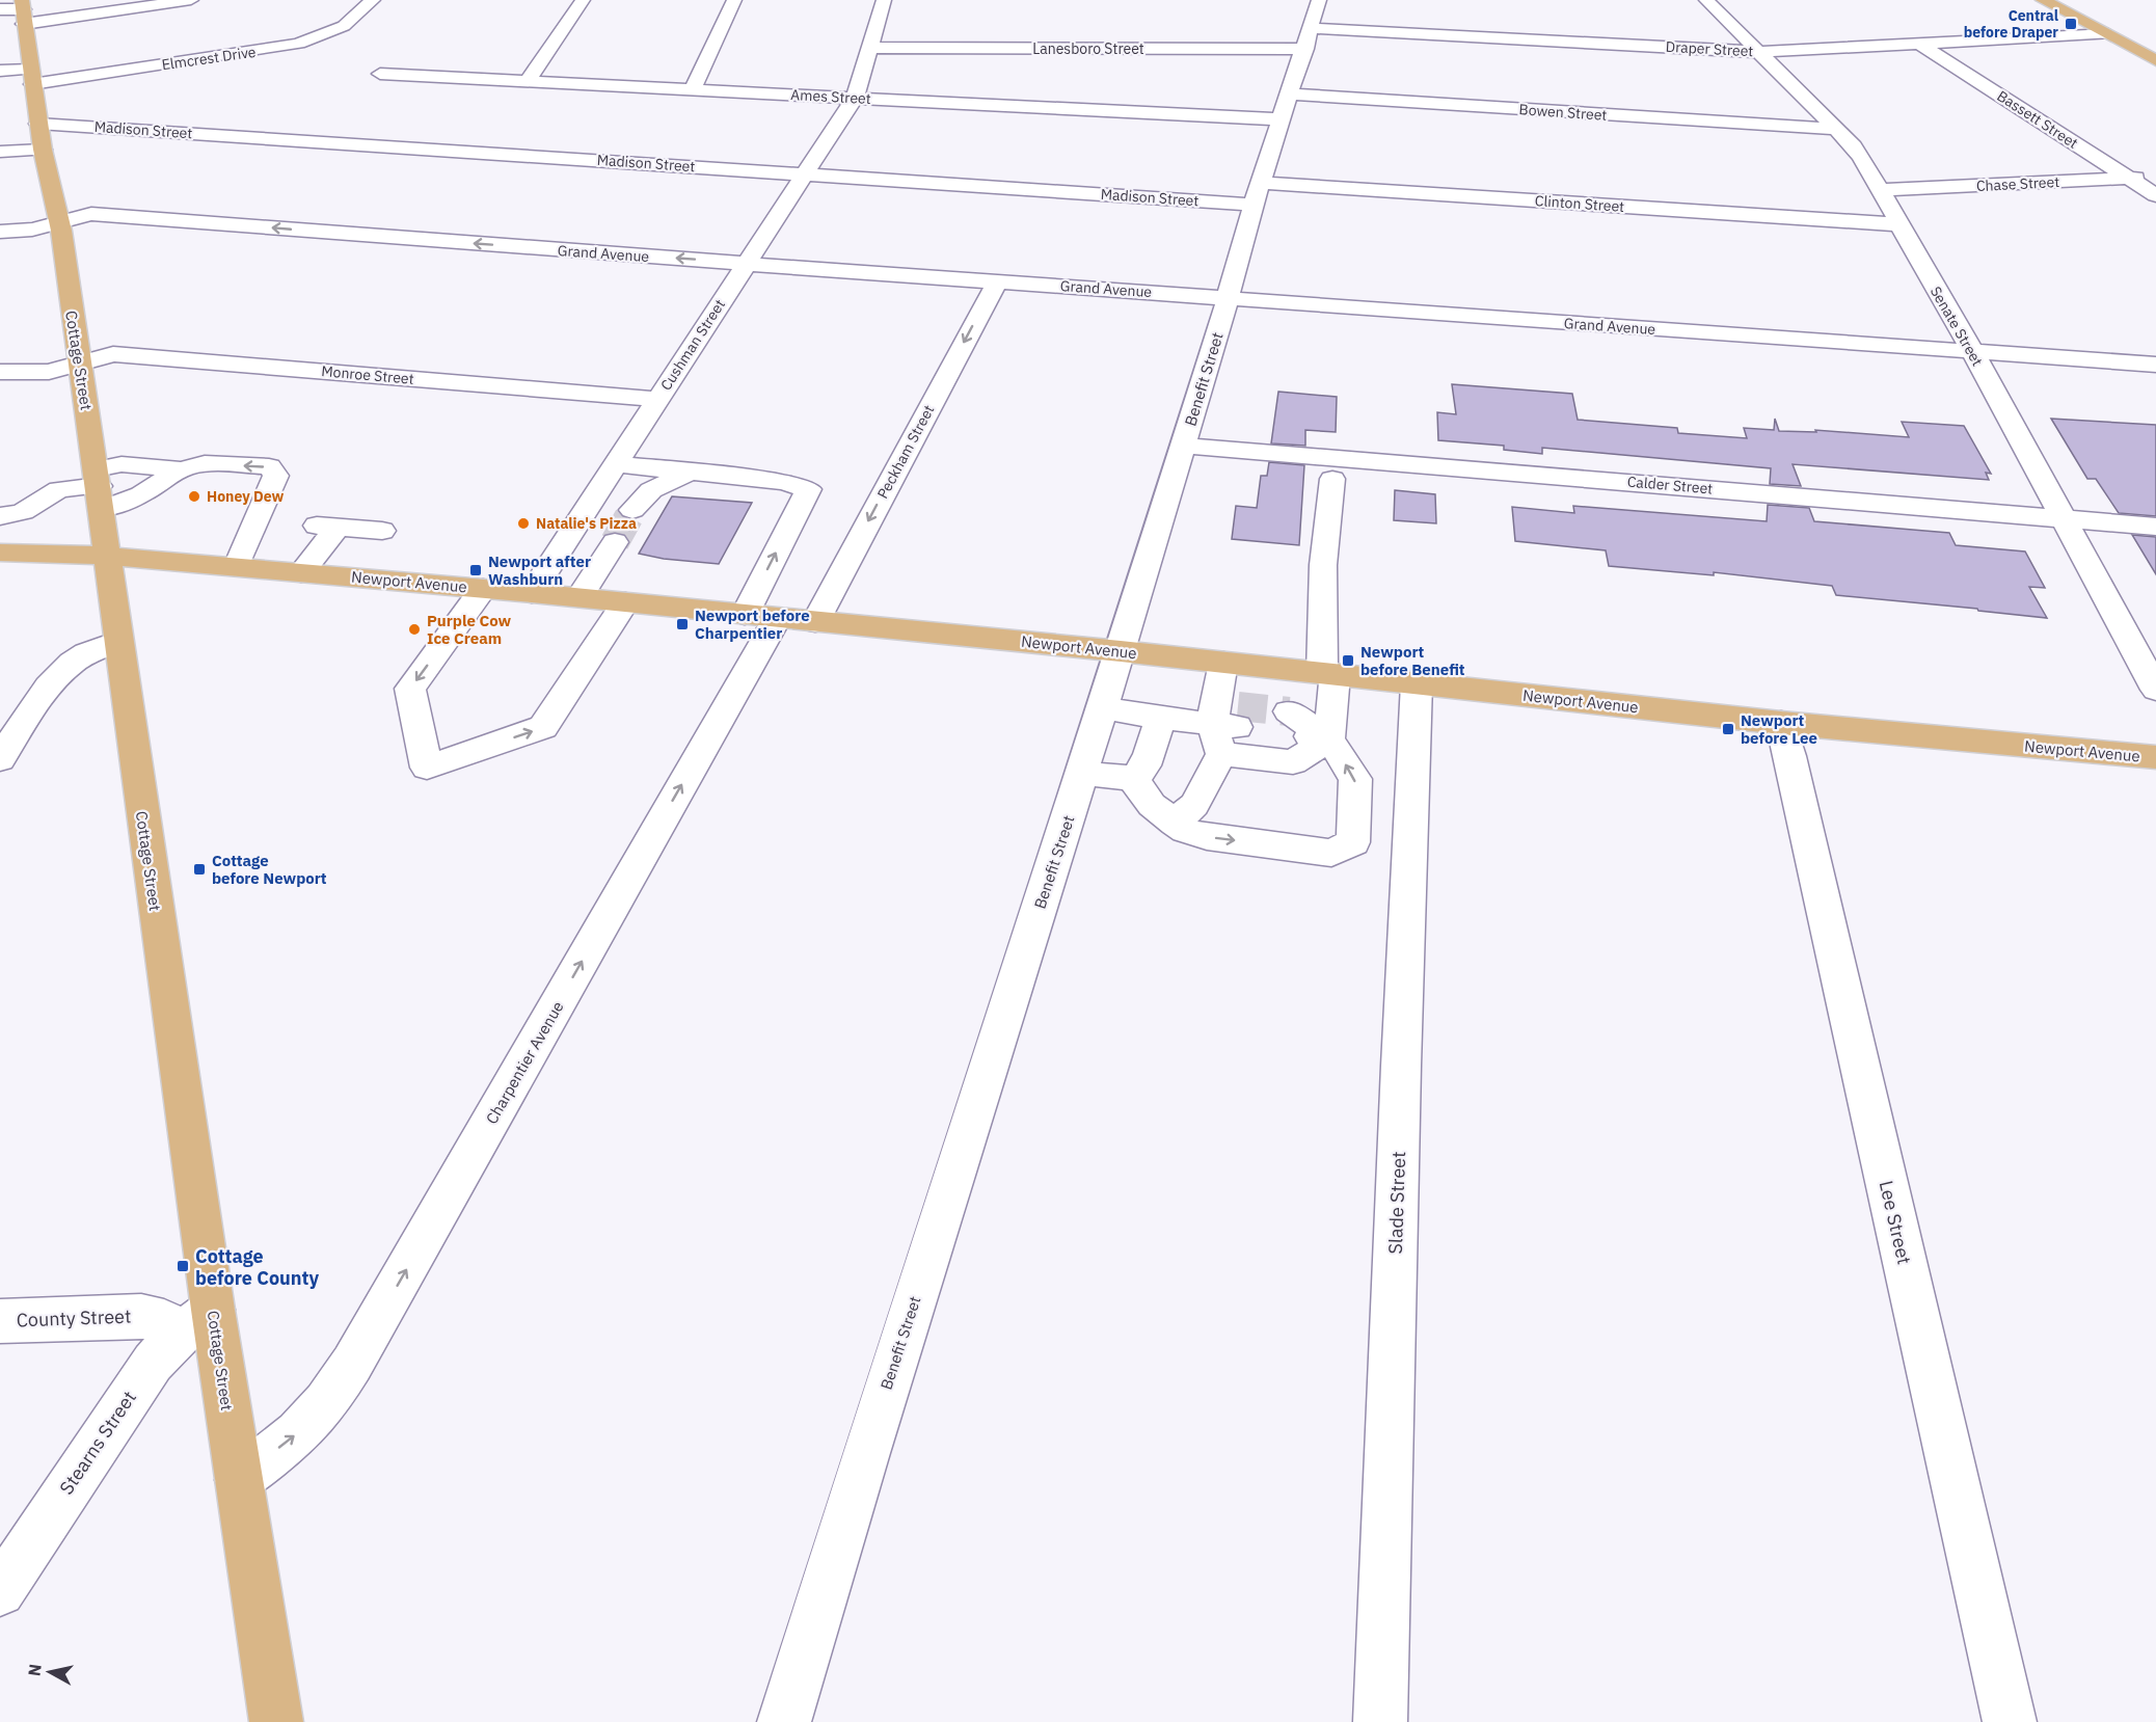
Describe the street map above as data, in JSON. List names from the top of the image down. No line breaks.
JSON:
{"streets":{"main road":["Cottage Street","Newport Avenue"],"street":["Lanesboro Street","Draper Street","Elmcrest Drive","Ames Street","Bowen Street","Bassett Street","Madison Street","Chase Street","Clinton Street","Grand Avenue","Senate Street","Cushman Street","Monroe Street","Benefit Street","Peckham Street","Calder Street","Charpentier Avenue","Slade Street","Lee Street","County Street","Stearns Street"]},"crossings":[["Lanesboro Street","Draper Street"],["Lanesboro Street","Cushman Street"],["Lanesboro Street","Benefit Street"],["Draper Street","Bassett Street"],["Draper Street","Senate Street"],["Draper Street","Benefit Street"],["Elmcrest Drive","Cottage Street"],["Ames Street","Cushman Street"],["Ames Street","Benefit Street"],["Bowen Street","Senate Street"],["Bowen Street","Benefit Street"],["Bassett Street","Chase Street"],["Madison Street","Cushman Street"],["Madison Street","Cottage Street"],["Madison Street","Benefit Street"],["Chase Street","Senate Street"],["Clinton Street","Senate Street"],["Clinton Street","Benefit Street"],["Grand Avenue","Senate Street"],["Grand Avenue","Cushman Street"],["Grand Avenue","Cottage Street"],["Grand Avenue","Benefit Street"],["Grand Avenue","Peckham Street"],["Senate Street","Calder Street"],["Cushman Street","Monroe Street"],["Cushman Street","Newport Avenue"],["Cottage Street","Monroe Street"],["Cottage Street","Newport Avenue"],["Cottage Street","Charpentier Avenue"],["Cottage Street","County Street"],["Cottage Street","Stearns Street"],["Benefit Street","Calder Street"],["Benefit Street","Newport Avenue"],["Peckham Street","Newport Avenue"],["Newport Avenue","Charpentier Avenue"],["Newport Avenue","Slade Street"],["Newport Avenue","Lee Street"],["County Street","Stearns Street"]],"one_way":["Peckham Street","Charpentier Avenue"],"places":{"transit":["Central before Draper","Newport after Washburn","Newport before Charpentier","Newport before Benefit","Newport before Lee","Cottage before Newport","Cottage before County"],"other":["Honey Dew","Natalie's Pizza","Purple Cow Ice Cream"]},"north":"left"}
